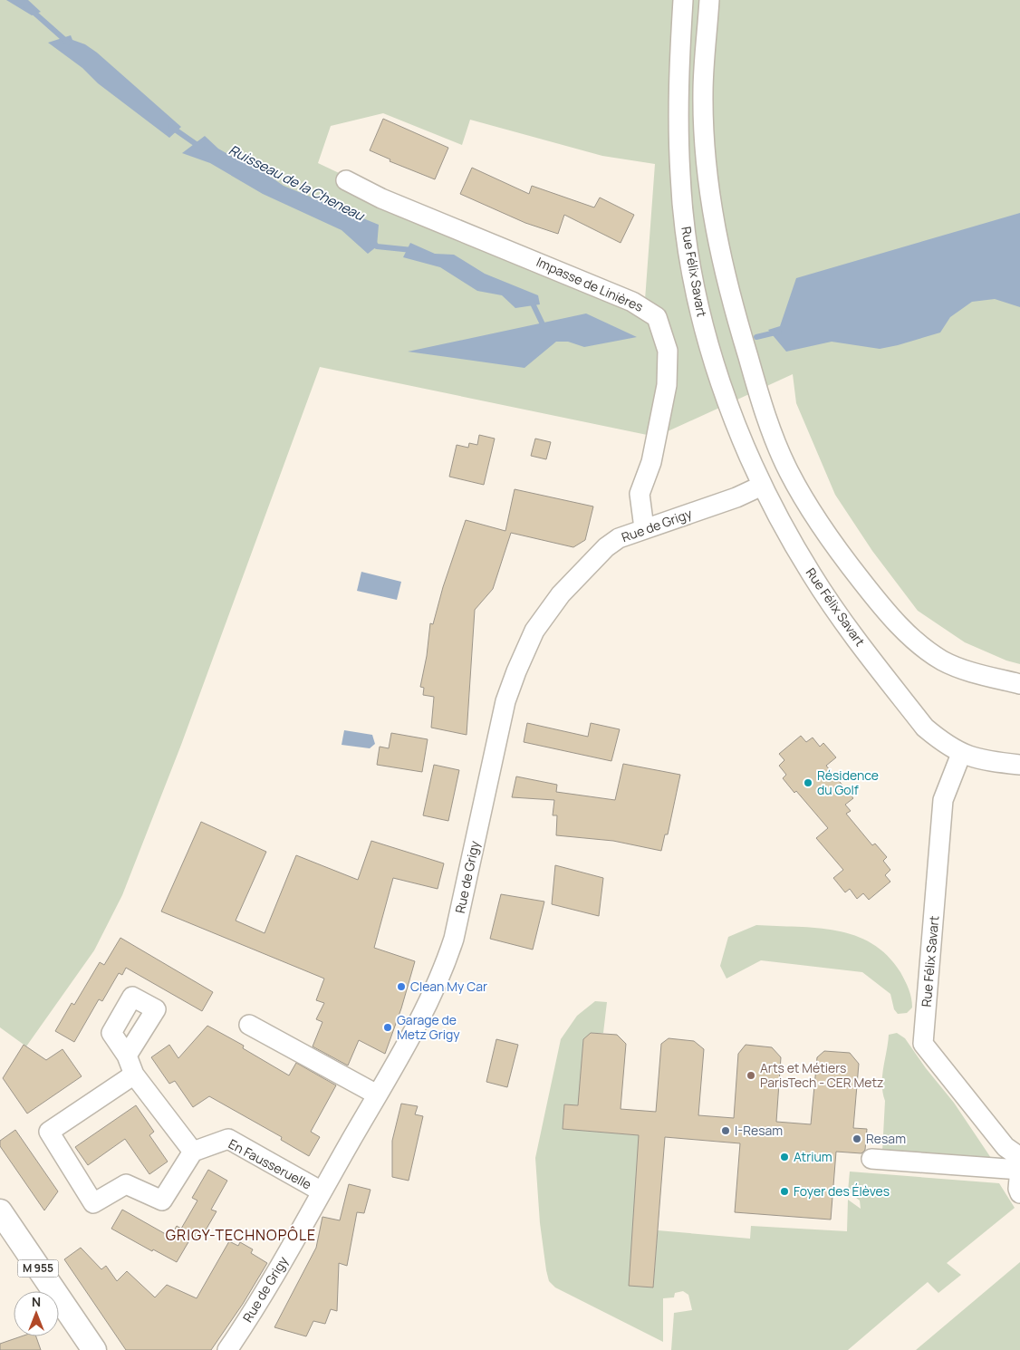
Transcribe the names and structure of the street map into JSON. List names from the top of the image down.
{
  "streets": {
    "main road": ["M 955"],
    "street": [
      "Rue Félix Savart",
      "Impasse de Linières",
      "Rue de Grigy",
      "En Fausseruelle"
    ]
  },
  "crossings": [
    ["Rue Félix Savart", "Rue de Grigy"],
    ["Impasse de Linières", "Rue de Grigy"],
    ["Rue de Grigy", "En Fausseruelle"]
  ],
  "districts": ["GRIGY-TECHNOPÔLE"],
  "water": ["Ruisseau de la Cheneau"],
  "places": [
    "Résidence du Golf",
    "Clean My Car",
    "Garage de Metz Grigy",
    "Arts et Métiers ParisTech - CER Metz",
    "I-Resam",
    "Resam",
    "Atrium",
    "Foyer des Élèves"
  ],
  "north": "top"
}
